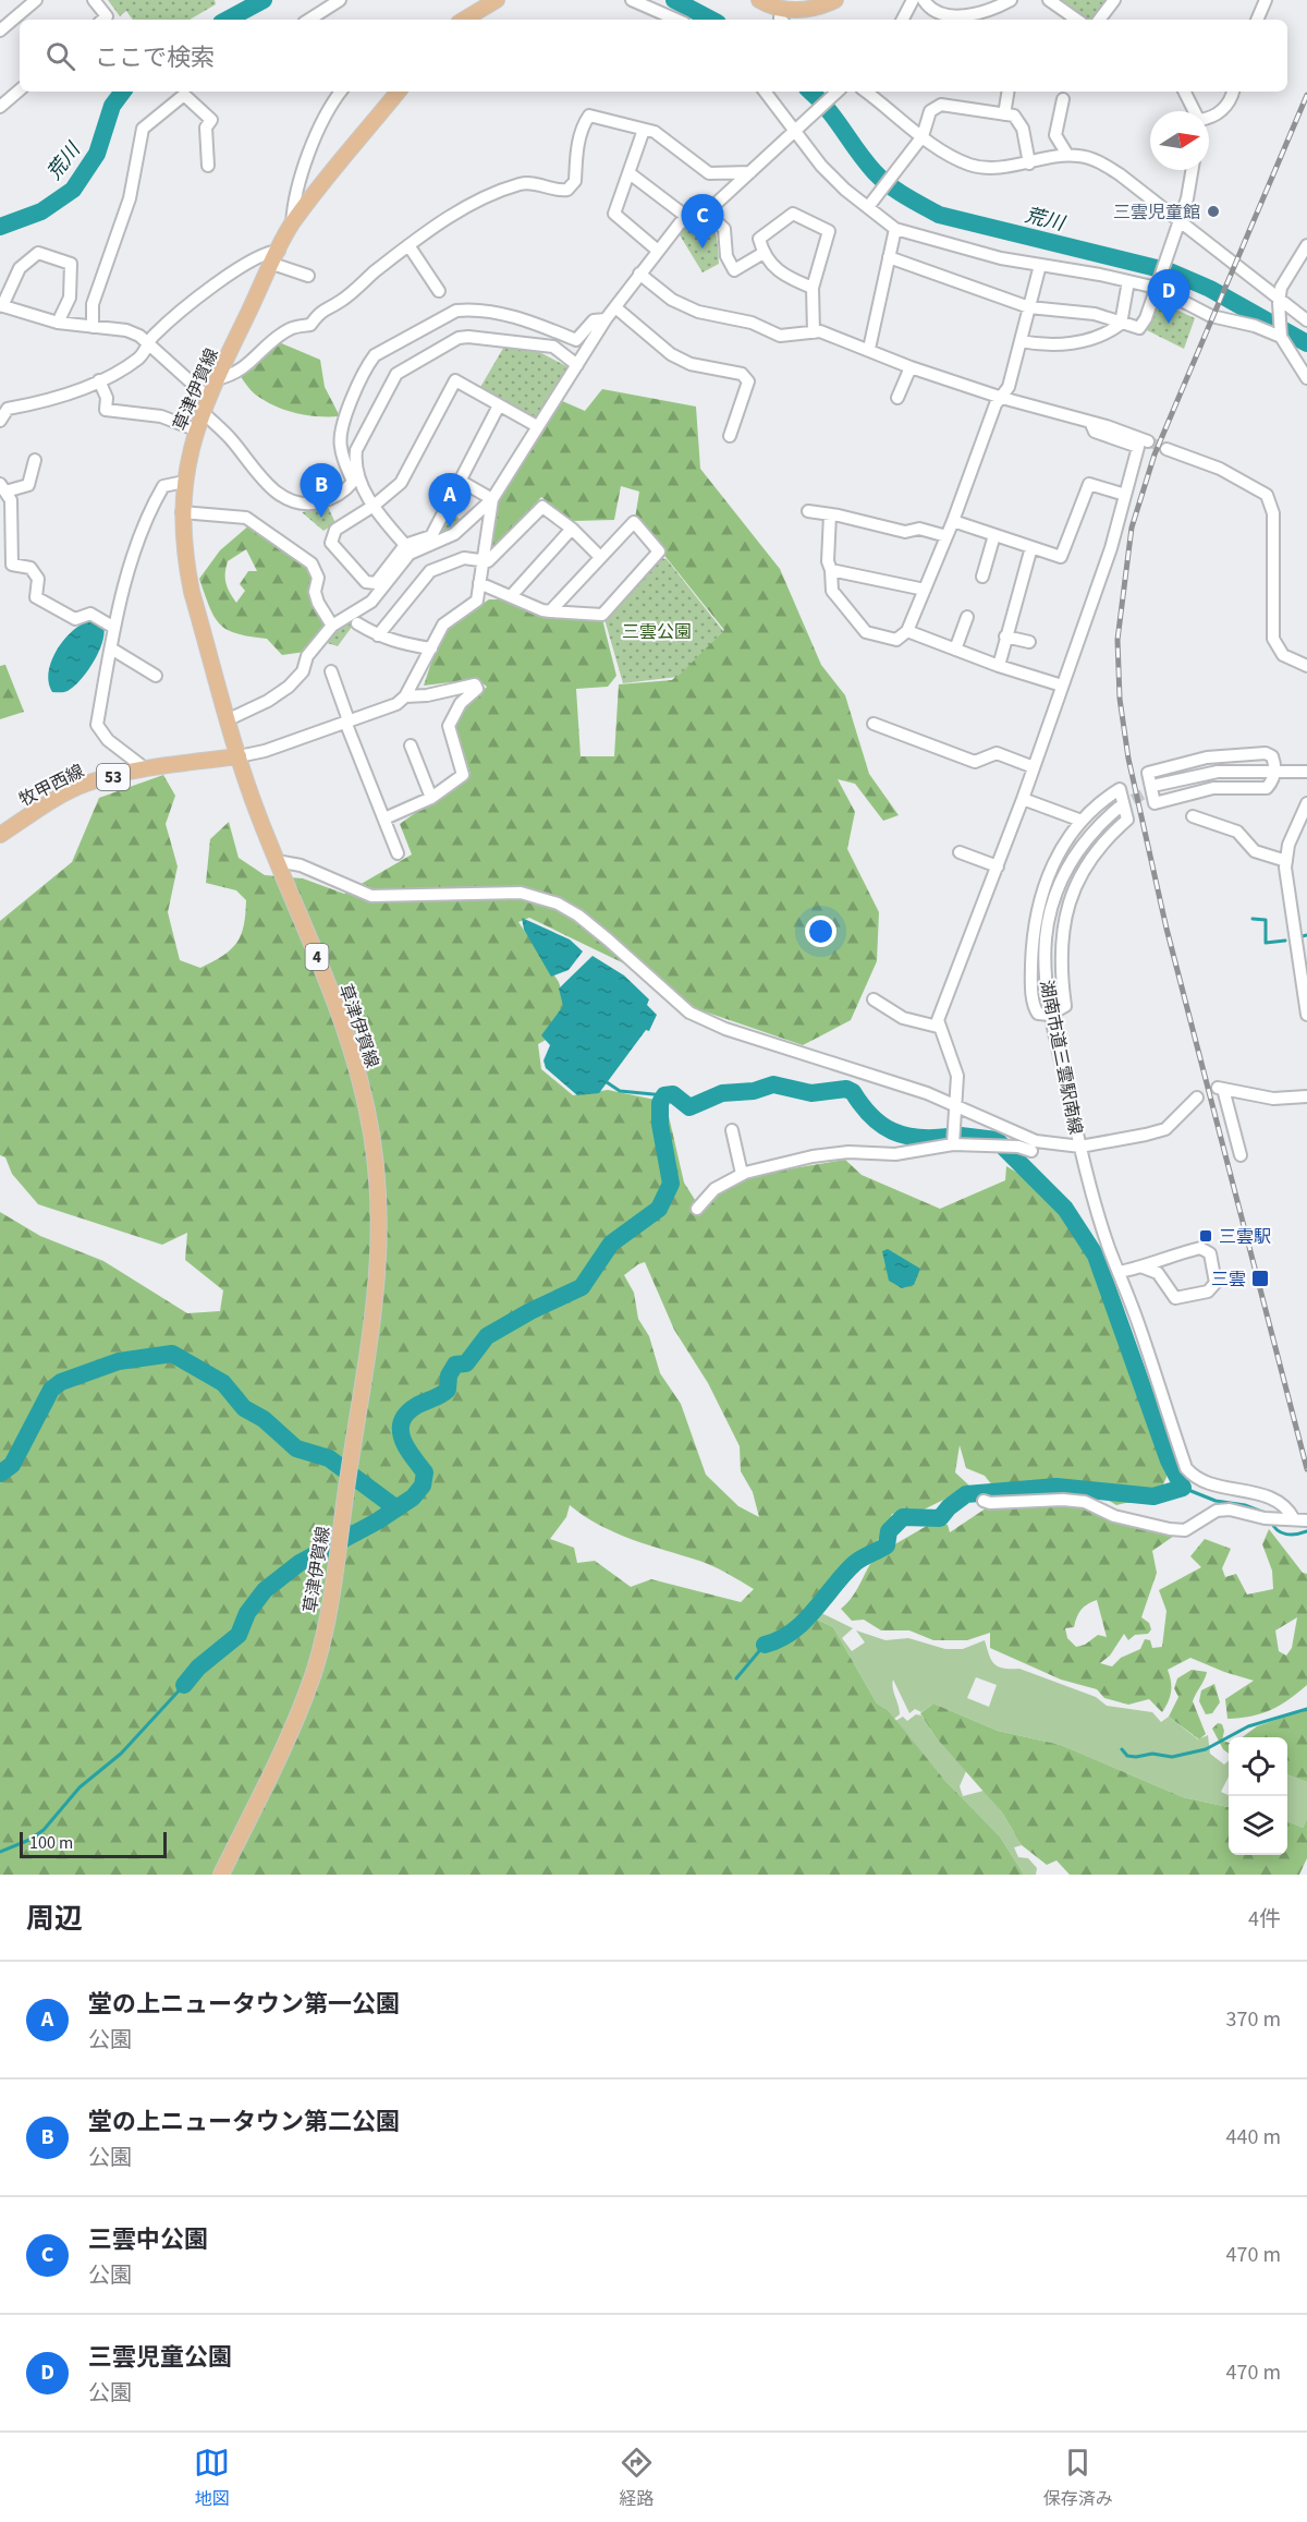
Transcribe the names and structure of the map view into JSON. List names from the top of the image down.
{
  "streets": {
    "main road": [
      "草津伊賀線",
      "53",
      "牧甲西線",
      "4"
    ],
    "street": ["湖南市道三雲駅南線"]
  },
  "crossings": [
    ["草津伊賀線", "牧甲西線"]
  ],
  "water": ["荒川"],
  "parks": ["三雲公園"],
  "places": {
    "other": ["三雲児童館"],
    "transit": ["三雲駅", "三雲"]
  },
  "scale_bar": "100 m",
  "north": "right",
  "page": {
    "search": "ここで検索",
    "pins": [
      "C",
      "D",
      "B",
      "A"
    ],
    "scale": "100 m",
    "heading": ["周辺", "4件"],
    "list": [
      {
        "mark": "A",
        "name": "堂の上ニュータウン第一公園",
        "note": "公園",
        "value": "370 m"
      },
      {
        "mark": "B",
        "name": "堂の上ニュータウン第二公園",
        "note": "公園",
        "value": "440 m"
      },
      {
        "mark": "C",
        "name": "三雲中公園",
        "note": "公園",
        "value": "470 m"
      },
      {
        "mark": "D",
        "name": "三雲児童公園",
        "note": "公園",
        "value": "470 m"
      }
    ],
    "nav": ["地図", "経路", "保存済み"]
  }
}
